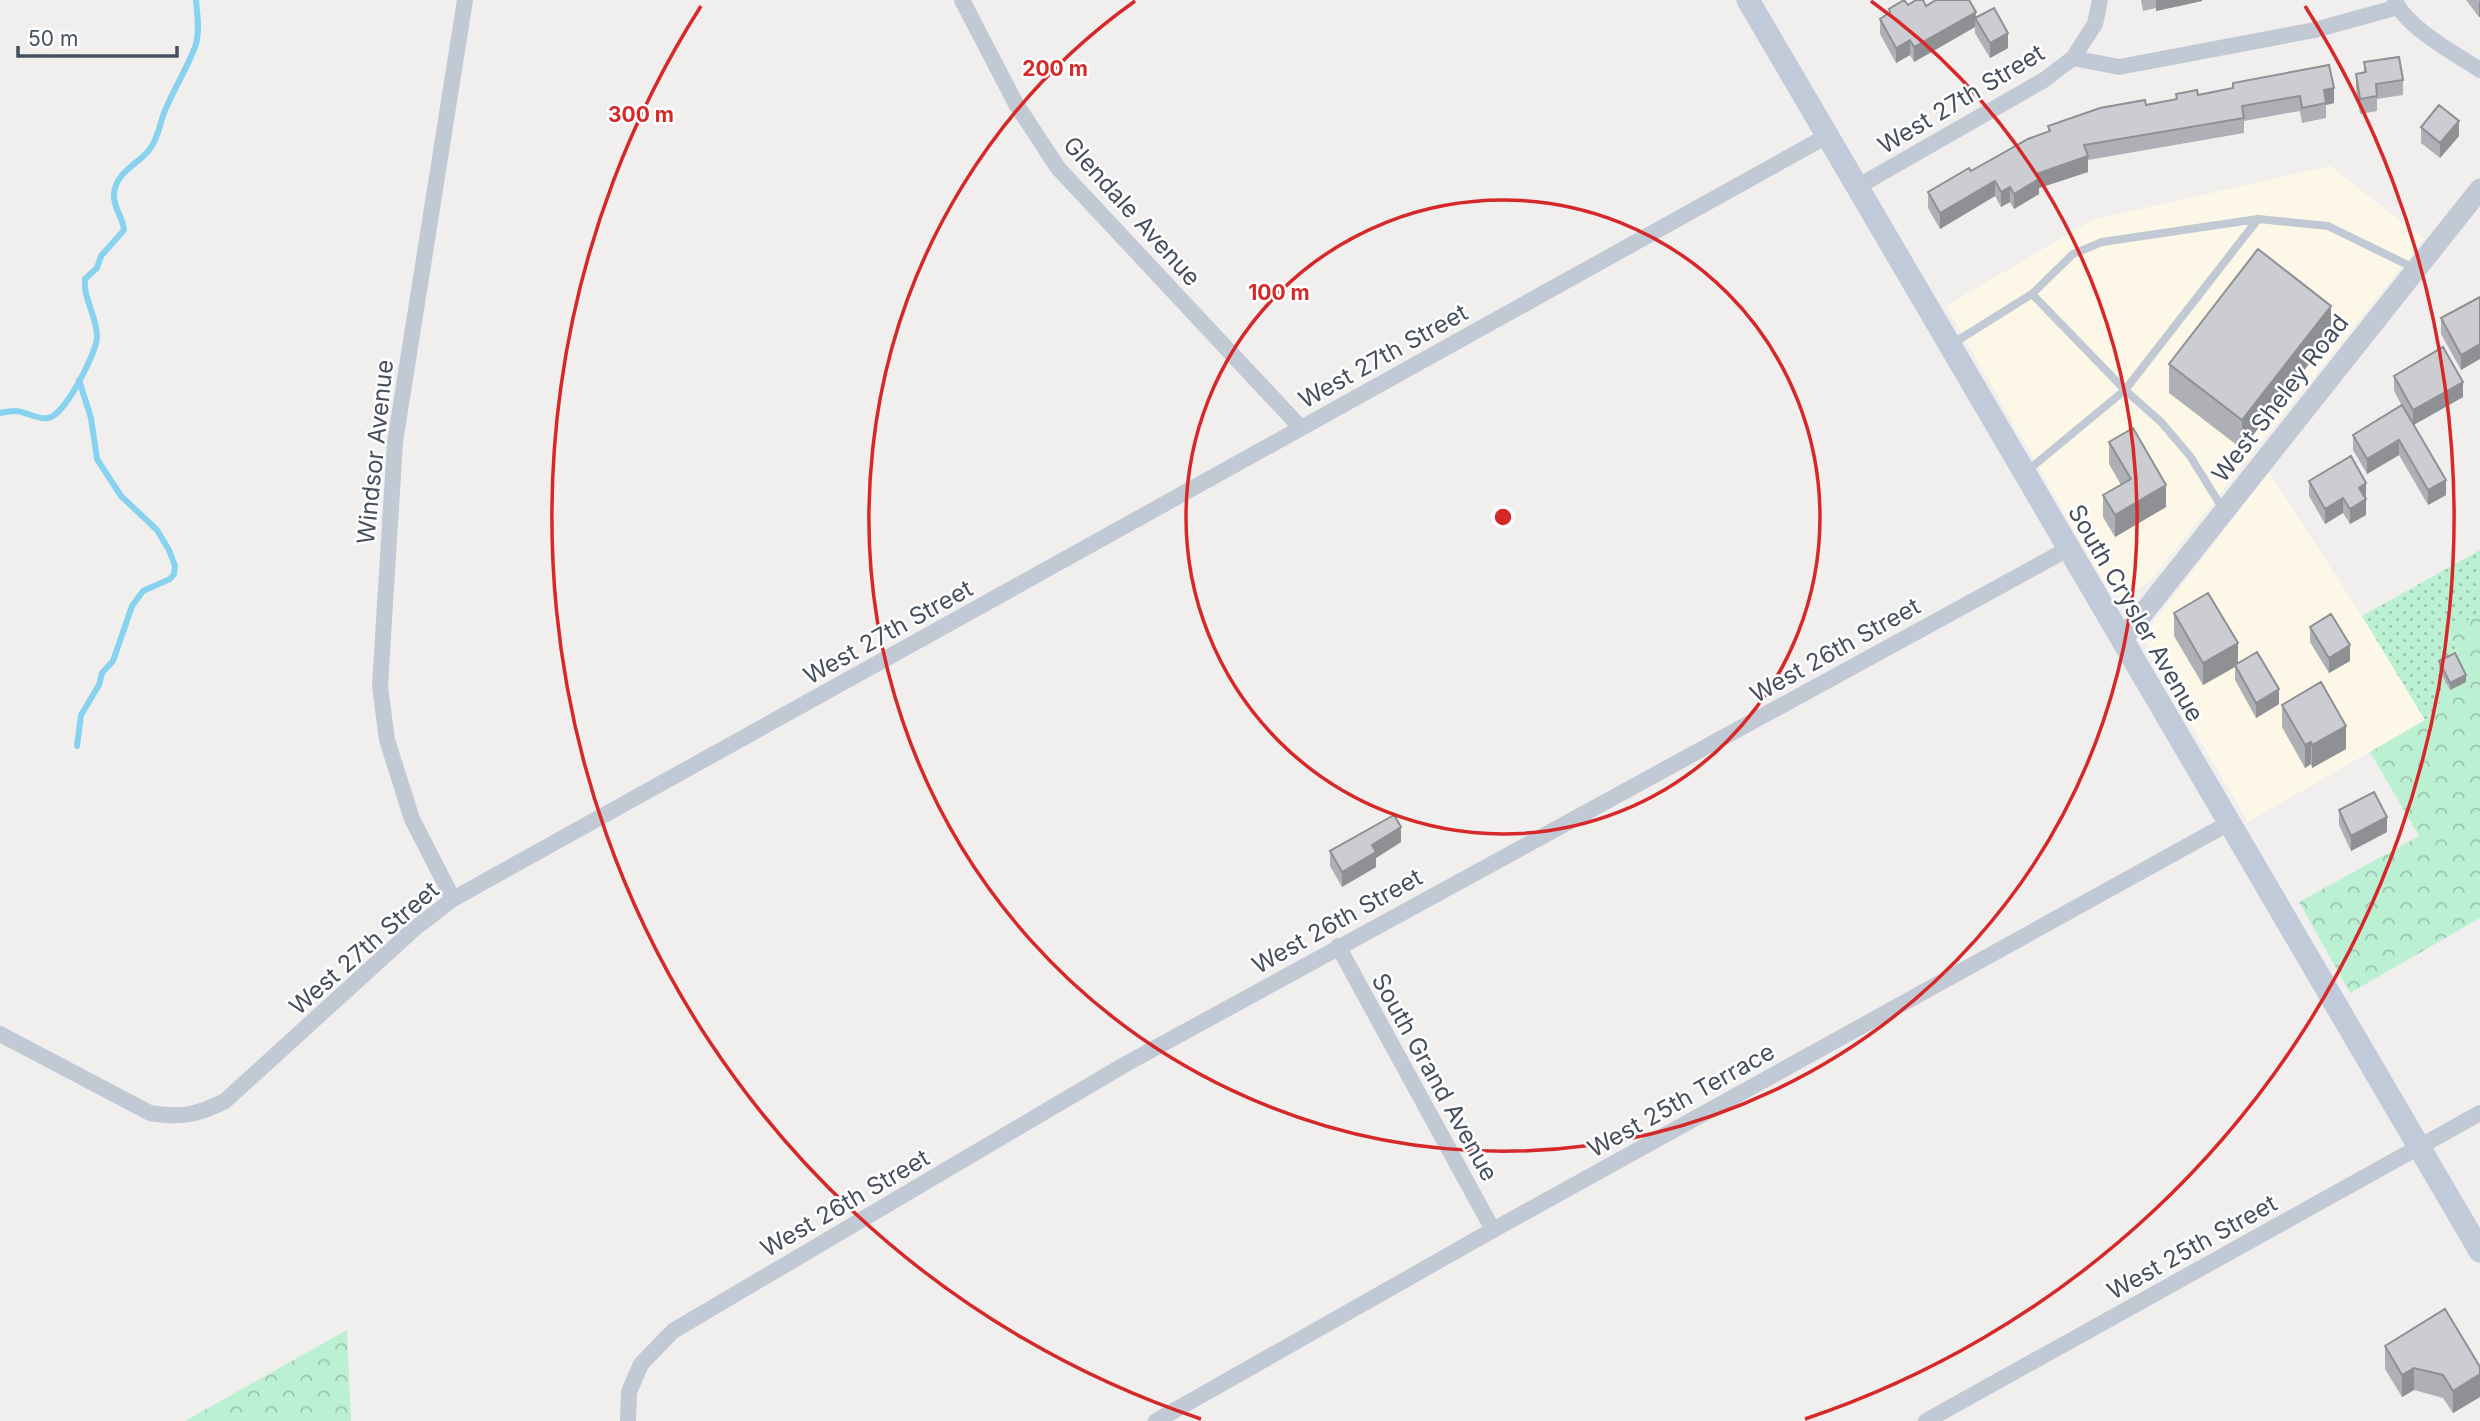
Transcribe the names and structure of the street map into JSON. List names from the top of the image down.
{
  "streets": {
    "main road": ["South Crysler Avenue"],
    "street": [
      "West 27th Street",
      "Glendale Avenue",
      "West Sheley Road",
      "Windsor Avenue",
      "West 26th Street",
      "South Grand Avenue",
      "West 25th Terrace",
      "West 25th Street"
    ]
  },
  "crossings": [
    ["West 27th Street", "Glendale Avenue"],
    ["West 27th Street", "Windsor Avenue"],
    ["West 27th Street", "South Crysler Avenue"],
    ["West Sheley Road", "South Crysler Avenue"],
    ["South Crysler Avenue", "West 26th Street"],
    ["South Crysler Avenue", "West 25th Terrace"],
    ["South Crysler Avenue", "West 25th Street"],
    ["West 26th Street", "South Grand Avenue"],
    ["South Grand Avenue", "West 25th Terrace"]
  ],
  "scale_bar": "50 m",
  "rings": ["200 m", "300 m", "100 m"]
}
